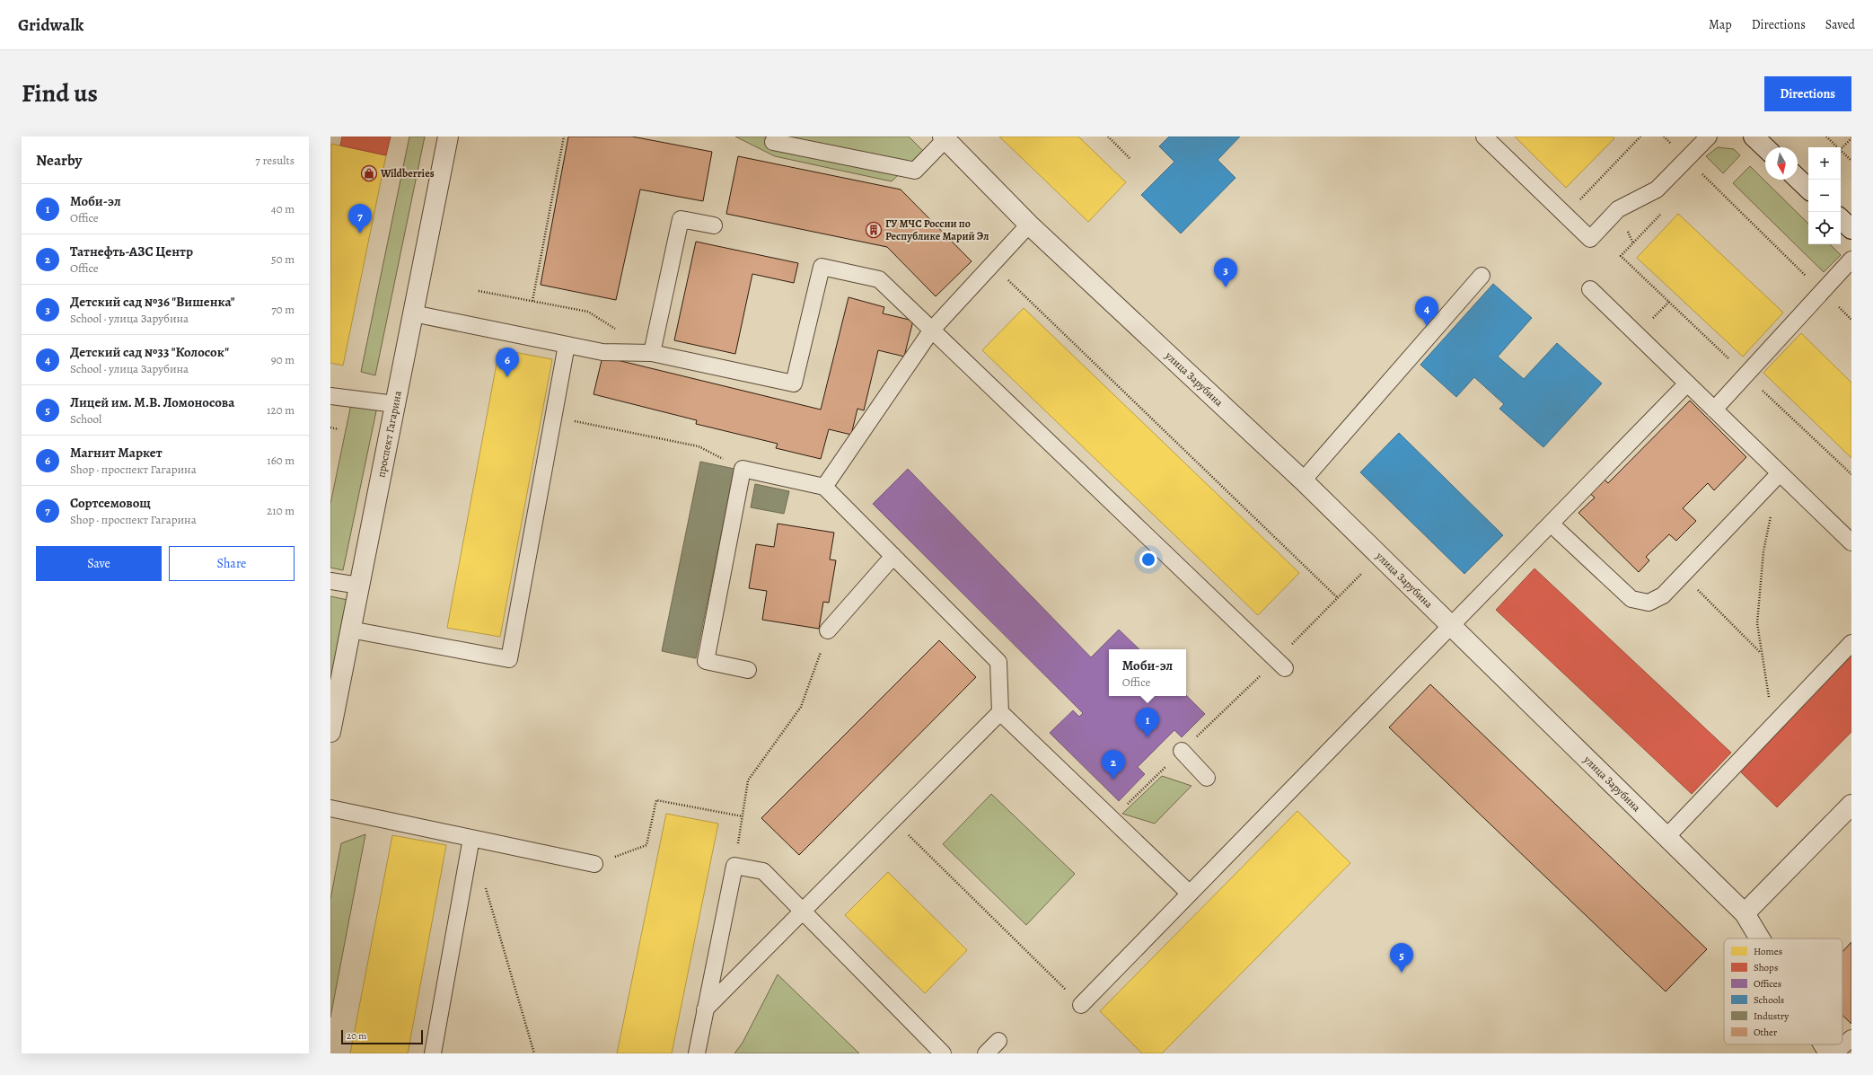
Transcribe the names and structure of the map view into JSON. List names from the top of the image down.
{
  "streets": {
    "street": ["улица Зарубина", "проспект Гагарина"]
  },
  "places": {
    "shop": ["Wildberries"],
    "building": ["ГУ МЧС России по Республике Марий Эл"]
  },
  "legend": [
    "Homes",
    "Shops",
    "Offices",
    "Schools",
    "Industry",
    "Other"
  ],
  "scale_bar": "20 m",
  "north": "bottom",
  "page": {
    "header": "Gridwalk",
    "nav": ["Map", "Directions", "Saved"],
    "title": "Find us",
    "buttons": [
      "Directions",
      ["Save", "Share"]
    ],
    "heading": ["Nearby", "7 results"],
    "map_buttons": ["+", "−"],
    "list": [
      {
        "mark": "1",
        "name": "Моби-эл",
        "note": "Office",
        "value": "40 m"
      },
      {
        "mark": "2",
        "name": "Татнефть-АЗС Центр",
        "note": "Office",
        "value": "50 m"
      },
      {
        "mark": "3",
        "name": "Детский сад №36 \"Вишенка\"",
        "note": "School · улица Зарубина",
        "value": "70 m"
      },
      {
        "mark": "4",
        "name": "Детский сад №33 \"Колосок\"",
        "note": "School · улица Зарубина",
        "value": "90 m"
      },
      {
        "mark": "5",
        "name": "Лицей им. М.В. Ломоносова",
        "note": "School",
        "value": "120 m"
      },
      {
        "mark": "6",
        "name": "Магнит Маркет",
        "note": "Shop · проспект Гагарина",
        "value": "160 m"
      },
      {
        "mark": "7",
        "name": "Сортсемовощ",
        "note": "Shop · проспект Гагарина",
        "value": "210 m"
      }
    ],
    "pins": [
      "7",
      "3",
      "4",
      "6",
      "1",
      "2",
      "5"
    ],
    "popup": ["Моби-эл", "Office"],
    "scale": "20 m"
  }
}
